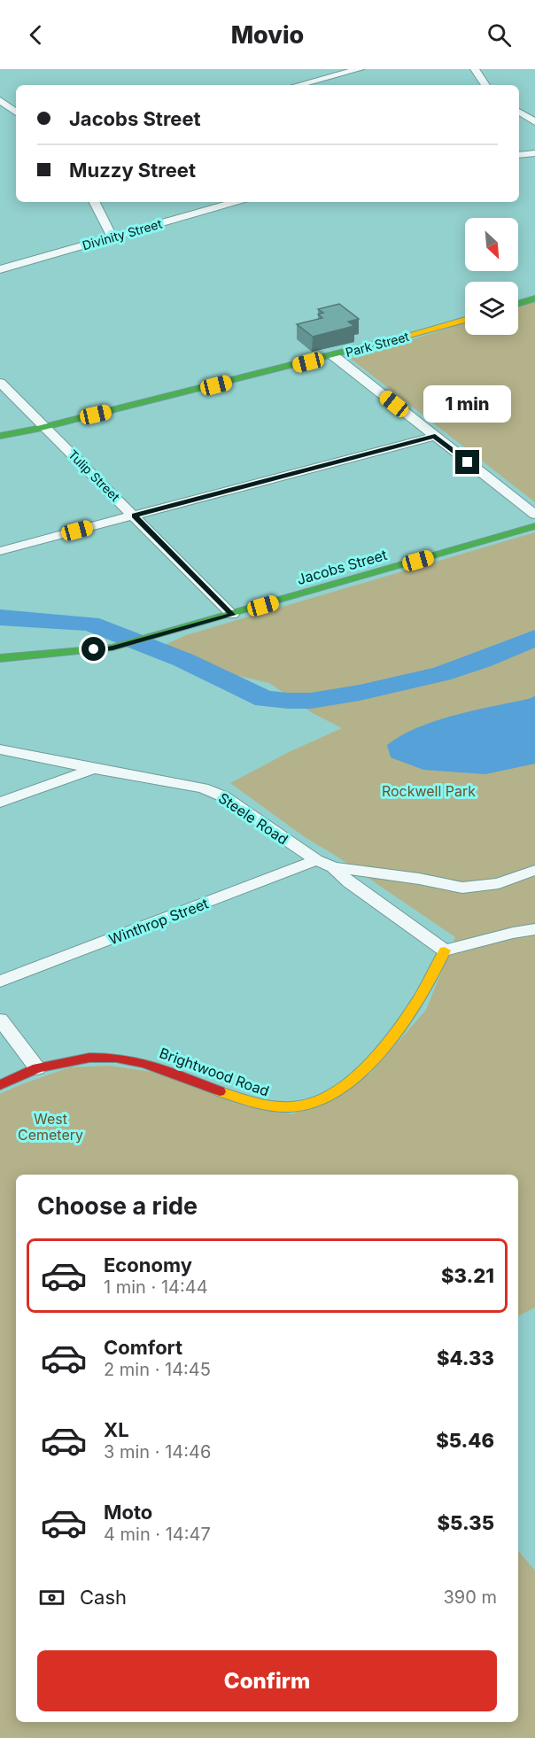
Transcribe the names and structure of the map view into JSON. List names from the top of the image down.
{
  "streets": {
    "main road": ["Park Street", "Jacobs Street", "Brightwood Road"],
    "street": [
      "Divinity Street",
      "Tulip Street",
      "Steele Road",
      "Winthrop Street"
    ]
  },
  "crossings": [
    ["Park Street", "Tulip Street"],
    ["Tulip Street", "Jacobs Street"],
    ["Steele Road", "Winthrop Street"],
    ["Steele Road", "Brightwood Road"]
  ],
  "parks": ["Rockwell Park", "West Cemetery"],
  "north": "bottom right",
  "page": {
    "header": "Movio",
    "banner": ["Jacobs Street", "Muzzy Street"],
    "bubble": "1 min",
    "heading": "Choose a ride",
    "list": [
      {
        "name": "Economy",
        "note": "1 min · 14:44",
        "value": "$3.21"
      },
      {
        "name": "Comfort",
        "note": "2 min · 14:45",
        "value": "$4.33"
      },
      {
        "name": "XL",
        "note": "3 min · 14:46",
        "value": "$5.46"
      },
      {
        "name": "Moto",
        "note": "4 min · 14:47",
        "value": "$5.35"
      }
    ],
    "pay": ["Cash", "390 m"],
    "buttons": "Confirm"
  }
}
